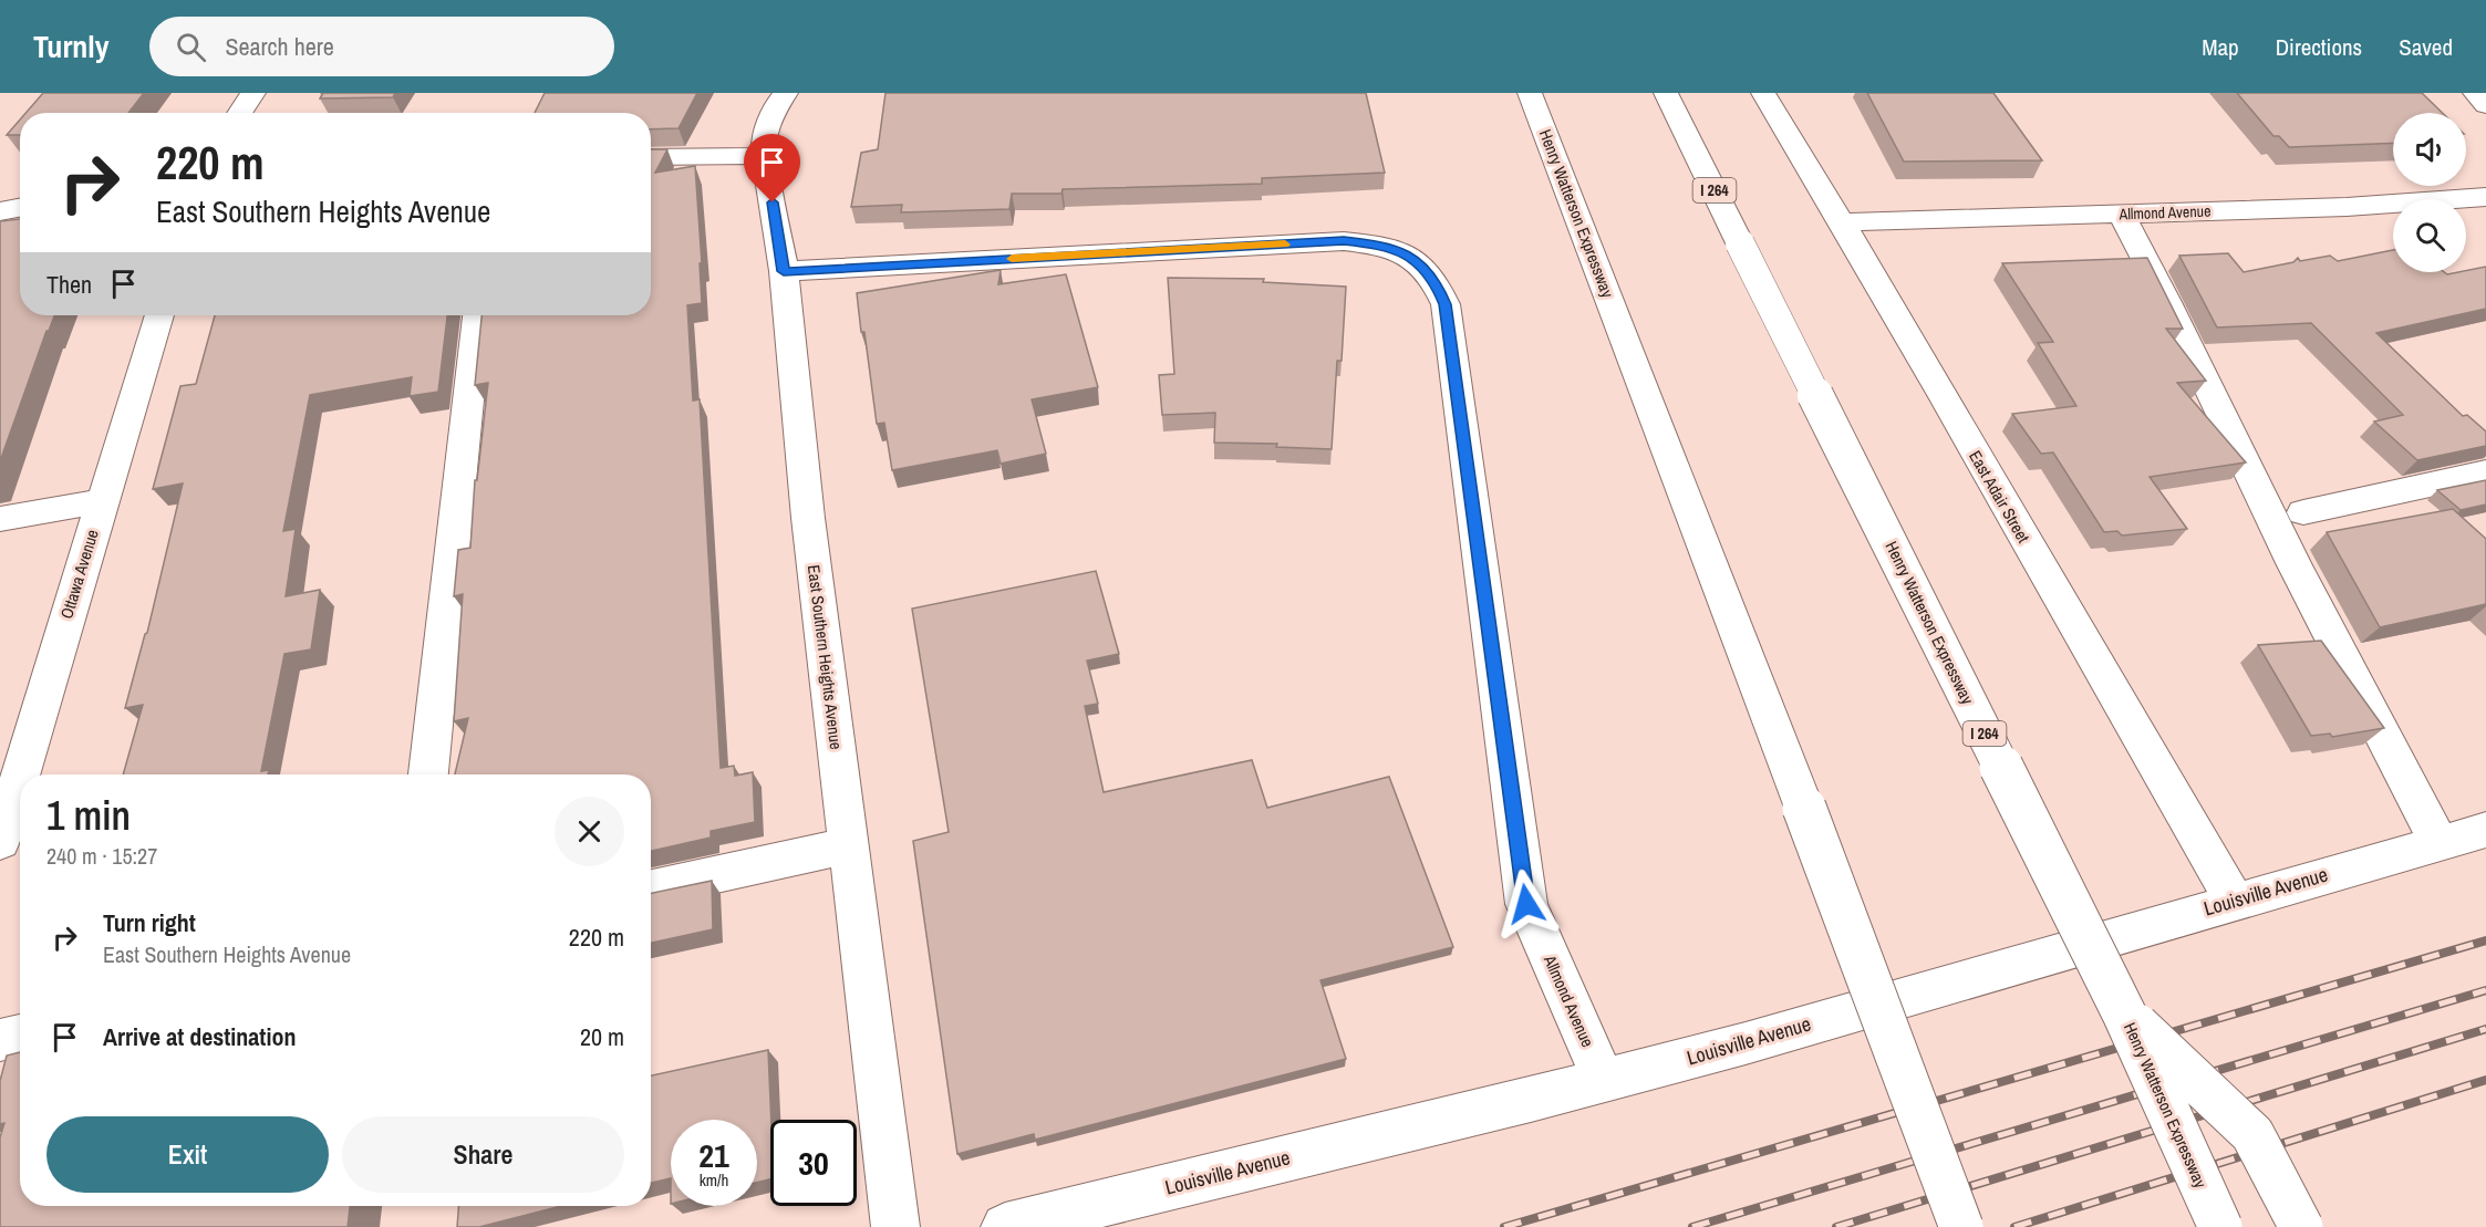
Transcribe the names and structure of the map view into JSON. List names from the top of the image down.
{
  "streets": {
    "main road": [
      "I 264",
      "Allmond Avenue",
      "Henry Watterson Expressway",
      "East Adair Street",
      "Ottawa Avenue",
      "East Southern Heights Avenue",
      "Louisville Avenue"
    ]
  },
  "crossings": [
    ["Allmond Avenue", "East Adair Street"],
    ["Allmond Avenue", "East Southern Heights Avenue"],
    ["Allmond Avenue", "Louisville Avenue"],
    ["East Adair Street", "Louisville Avenue"]
  ],
  "page": {
    "header": "Turnly",
    "search": "Search here",
    "nav": ["Map", "Directions", "Saved"],
    "turn": ["220 m", "East Southern Heights Avenue"],
    "then": "Then",
    "heading": ["1 min", "240 m · 15:27"],
    "list": [
      {
        "name": "Turn right",
        "note": "East Southern Heights Avenue",
        "value": "220 m"
      },
      {
        "name": "Arrive at destination",
        "value": "20 m"
      }
    ],
    "buttons": ["Exit", "Share"],
    "speed": "21 km/h",
    "limit": "30"
  }
}
